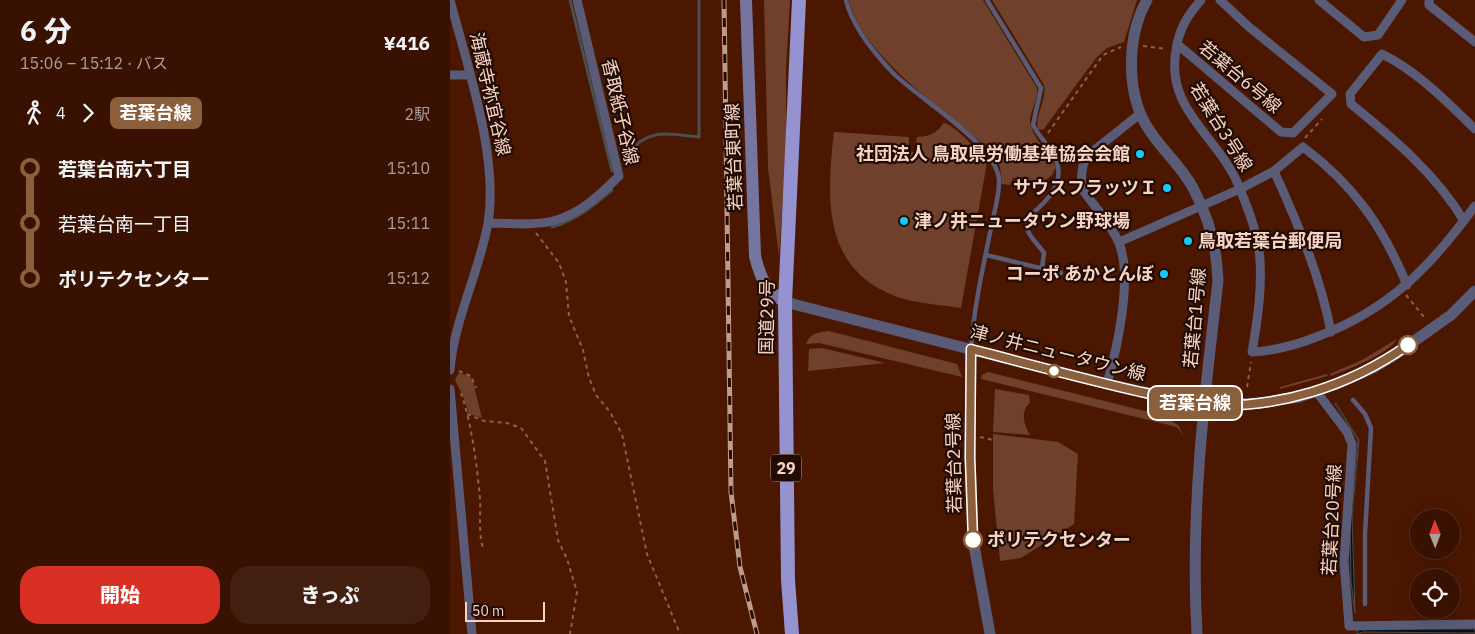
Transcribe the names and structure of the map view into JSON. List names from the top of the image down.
{
  "streets": {
    "highway": ["国道29号", "29"],
    "main road": ["若葉台東町線"],
    "street": [
      "若葉台6号線",
      "海蔵寺祢宜谷線",
      "香取紙子谷線",
      "若葉台3号線",
      "若葉台1号線",
      "津ノ井ニュータウン線",
      "若葉台2号線",
      "若葉台20号線"
    ]
  },
  "crossings": [
    ["若葉台6号線", "若葉台3号線"],
    ["海蔵寺祢宜谷線", "香取紙子谷線"],
    ["若葉台3号線", "若葉台1号線"],
    ["若葉台東町線", "国道29号"],
    ["若葉台東町線", "津ノ井ニュータウン線"],
    ["国道29号", "津ノ井ニュータウン線"],
    ["若葉台1号線", "津ノ井ニュータウン線"],
    ["津ノ井ニュータウン線", "若葉台2号線"],
    ["津ノ井ニュータウン線", "若葉台20号線"]
  ],
  "places": [
    "社団法人 鳥取県労働基準協会会館",
    "サウスフラッツＩ",
    "津ノ井ニュータウン野球場",
    "鳥取若葉台郵便局",
    "コーポ あかとんぼ",
    "ポリテクセンター"
  ],
  "lines": ["bus line 若葉台線"],
  "scale_bar": "50 m",
  "north": "top",
  "page": {
    "heading": ["6 分", "15:06 – 15:12 · バス", "¥416"],
    "on_map": "若葉台線",
    "legs": ["4", "若葉台線", "2駅"],
    "list": [
      {
        "name": "若葉台南六丁目",
        "value": "15:10"
      },
      {
        "name": "若葉台南一丁目",
        "value": "15:11"
      },
      {
        "name": "ポリテクセンター",
        "value": "15:12"
      }
    ],
    "buttons": ["開始", "きっぷ"],
    "scale": "50 m"
  }
}
